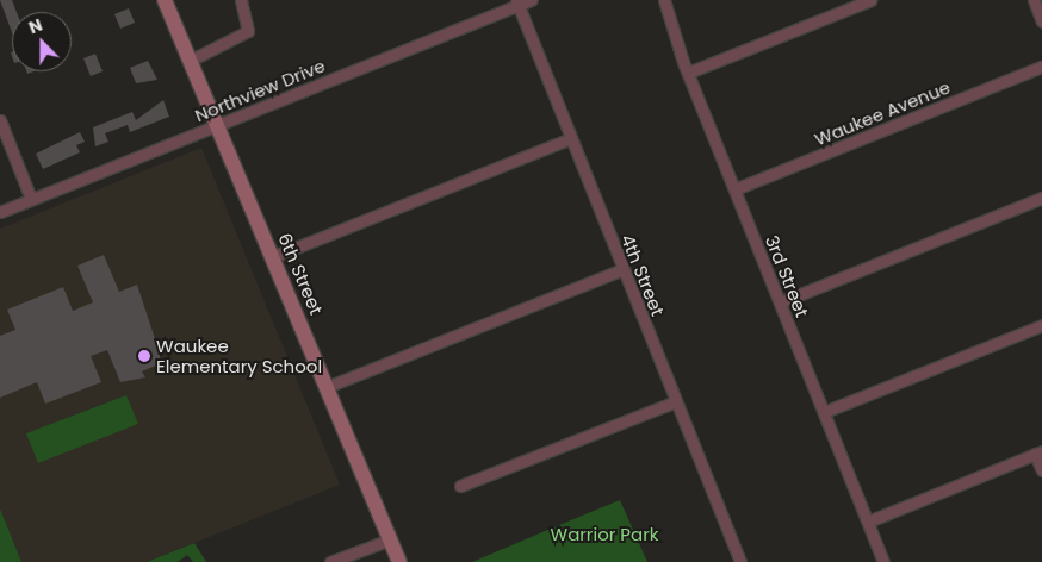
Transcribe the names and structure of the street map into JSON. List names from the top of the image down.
{
  "streets": {
    "main road": ["6th Street"],
    "street": [
      "Northview Drive",
      "Waukee Avenue",
      "4th Street",
      "3rd Street"
    ]
  },
  "crossings": [
    ["Northview Drive", "6th Street"],
    ["Northview Drive", "4th Street"],
    ["Waukee Avenue", "3rd Street"]
  ],
  "parks": ["Warrior Park"],
  "places": ["Waukee Elementary School"],
  "north": "top"
}
